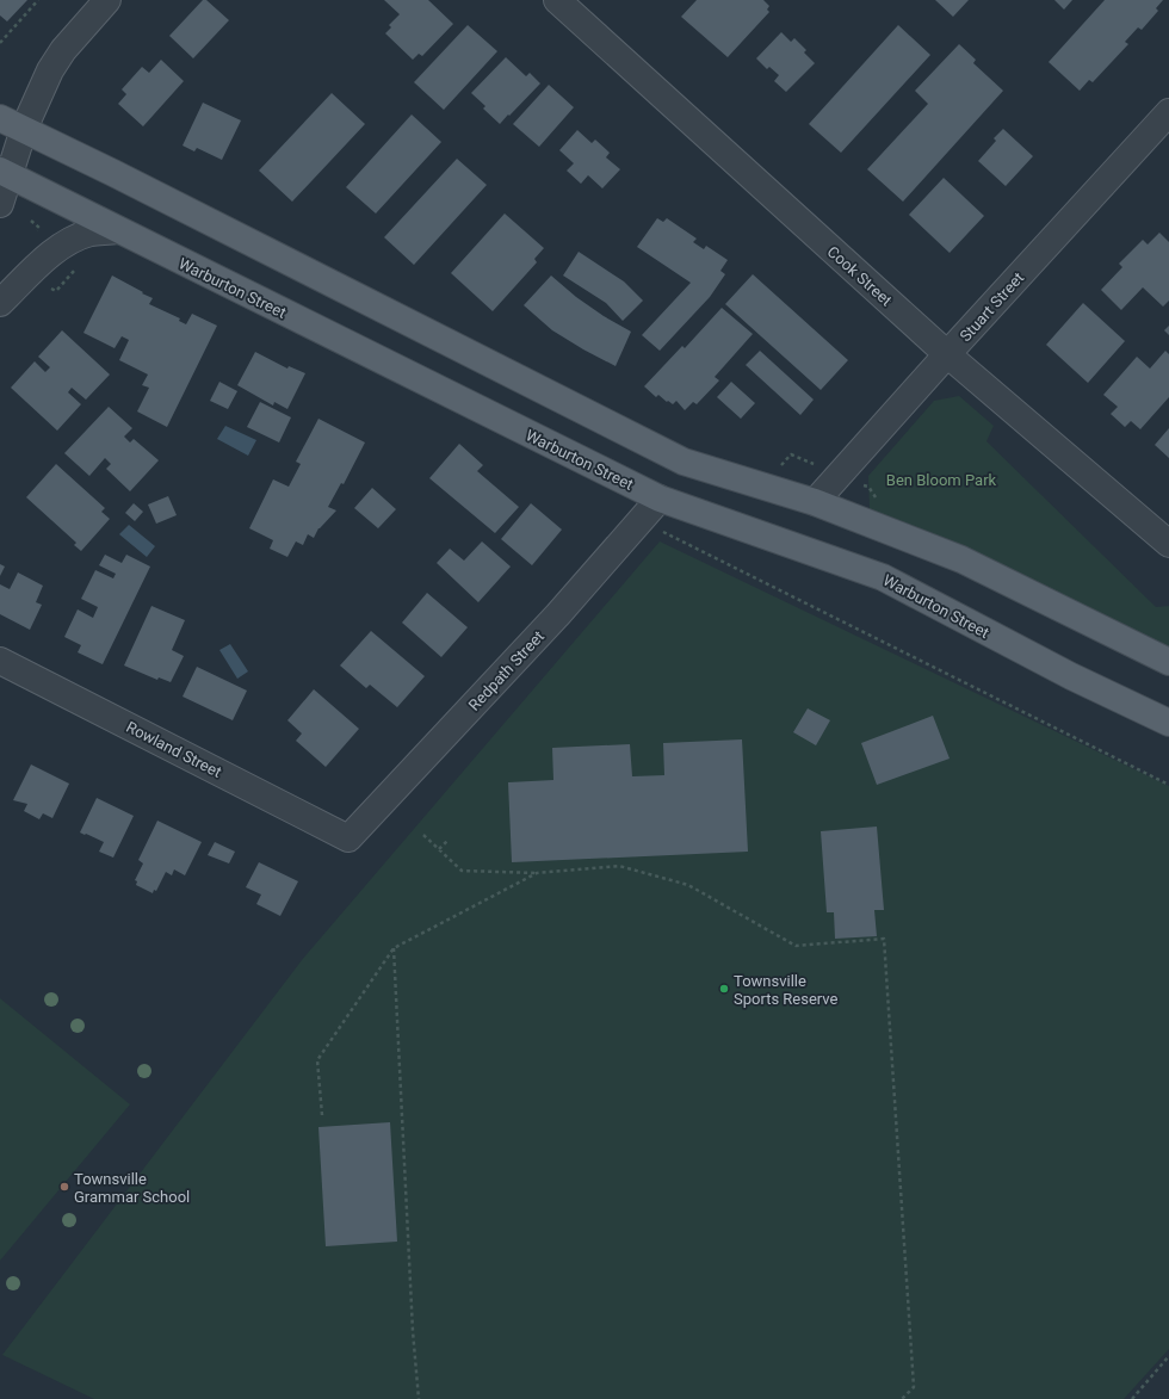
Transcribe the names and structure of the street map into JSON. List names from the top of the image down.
{
  "streets": {
    "main road": ["Warburton Street"],
    "street": [
      "Cook Street",
      "Stuart Street",
      "Redpath Street",
      "Rowland Street"
    ]
  },
  "crossings": [
    ["Cook Street", "Stuart Street"],
    ["Warburton Street", "Redpath Street"],
    ["Redpath Street", "Rowland Street"]
  ],
  "parks": ["Ben Bloom Park"],
  "places": ["Townsville Sports Reserve", "Townsville Grammar School"]
}
